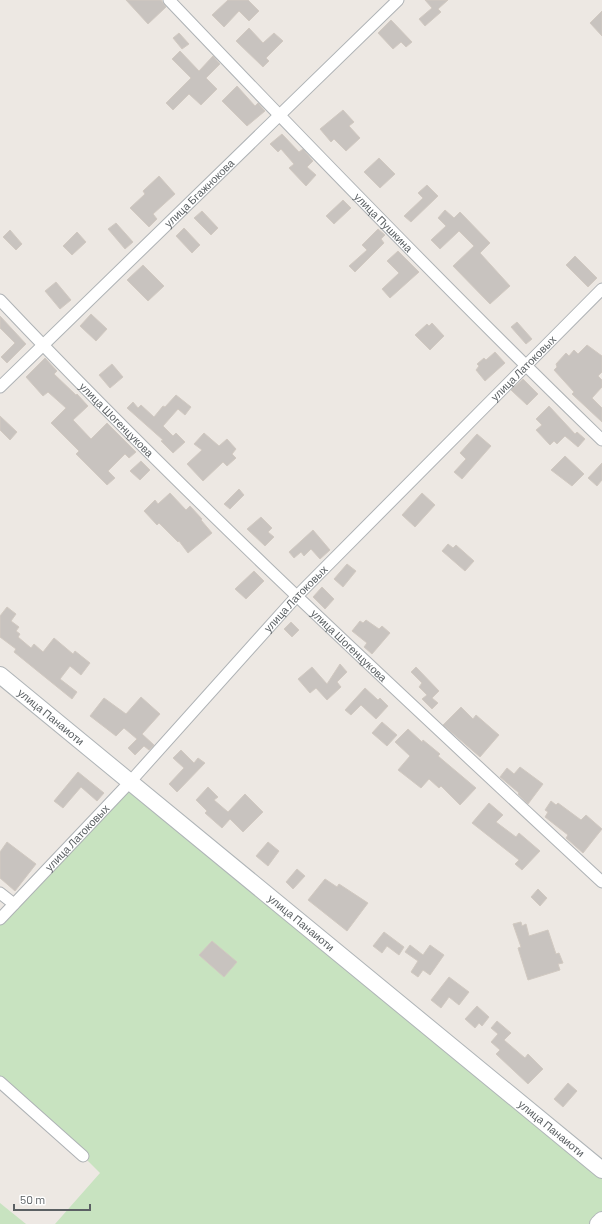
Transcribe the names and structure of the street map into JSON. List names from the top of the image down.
{
  "streets": {
    "street": [
      "улица Бгажнокова",
      "улица Пушкина",
      "улица Латоковых",
      "улица Шогенцукова",
      "улица Панаиоти"
    ]
  },
  "crossings": [
    ["улица Бгажнокова", "улица Пушкина"],
    ["улица Бгажнокова", "улица Шогенцукова"],
    ["улица Пушкина", "улица Латоковых"],
    ["улица Латоковых", "улица Шогенцукова"],
    ["улица Латоковых", "улица Панаиоти"]
  ],
  "scale_bar": "50 m"
}
